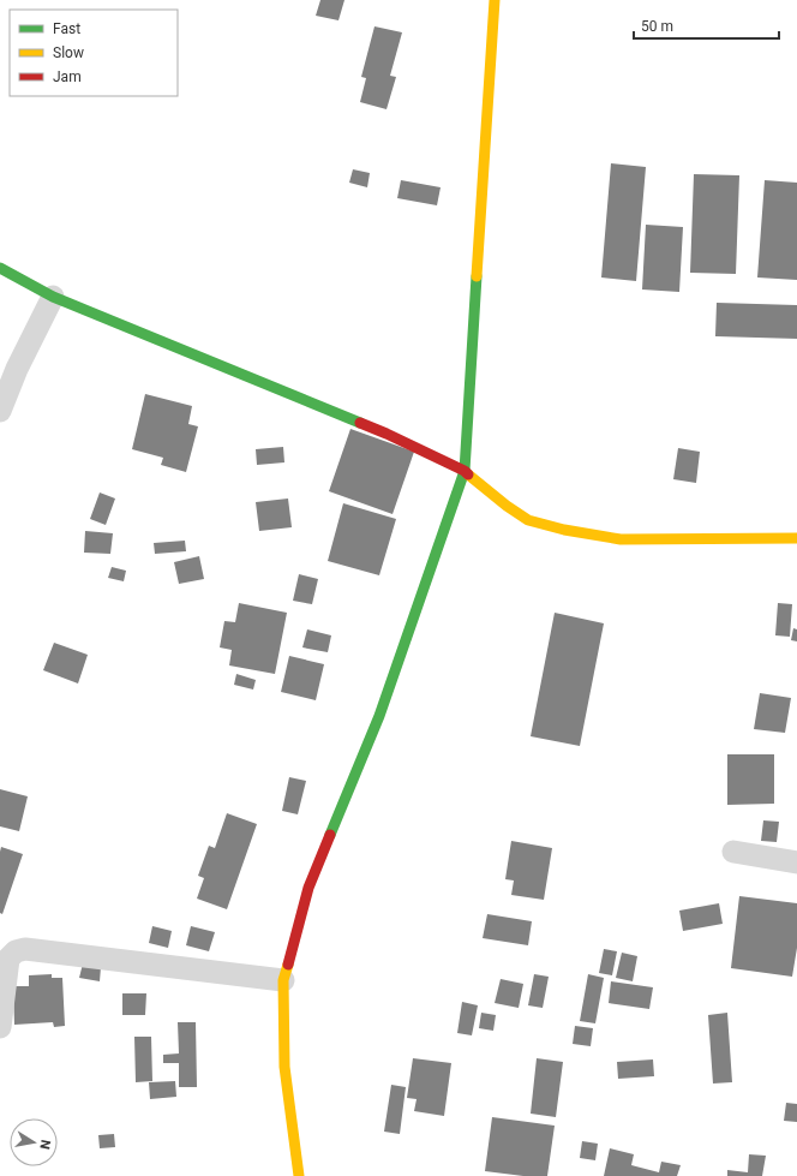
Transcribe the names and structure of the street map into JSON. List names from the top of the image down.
{
  "legend": ["Fast", "Slow", "Jam"],
  "scale_bar": "50 m",
  "north": "right"
}
